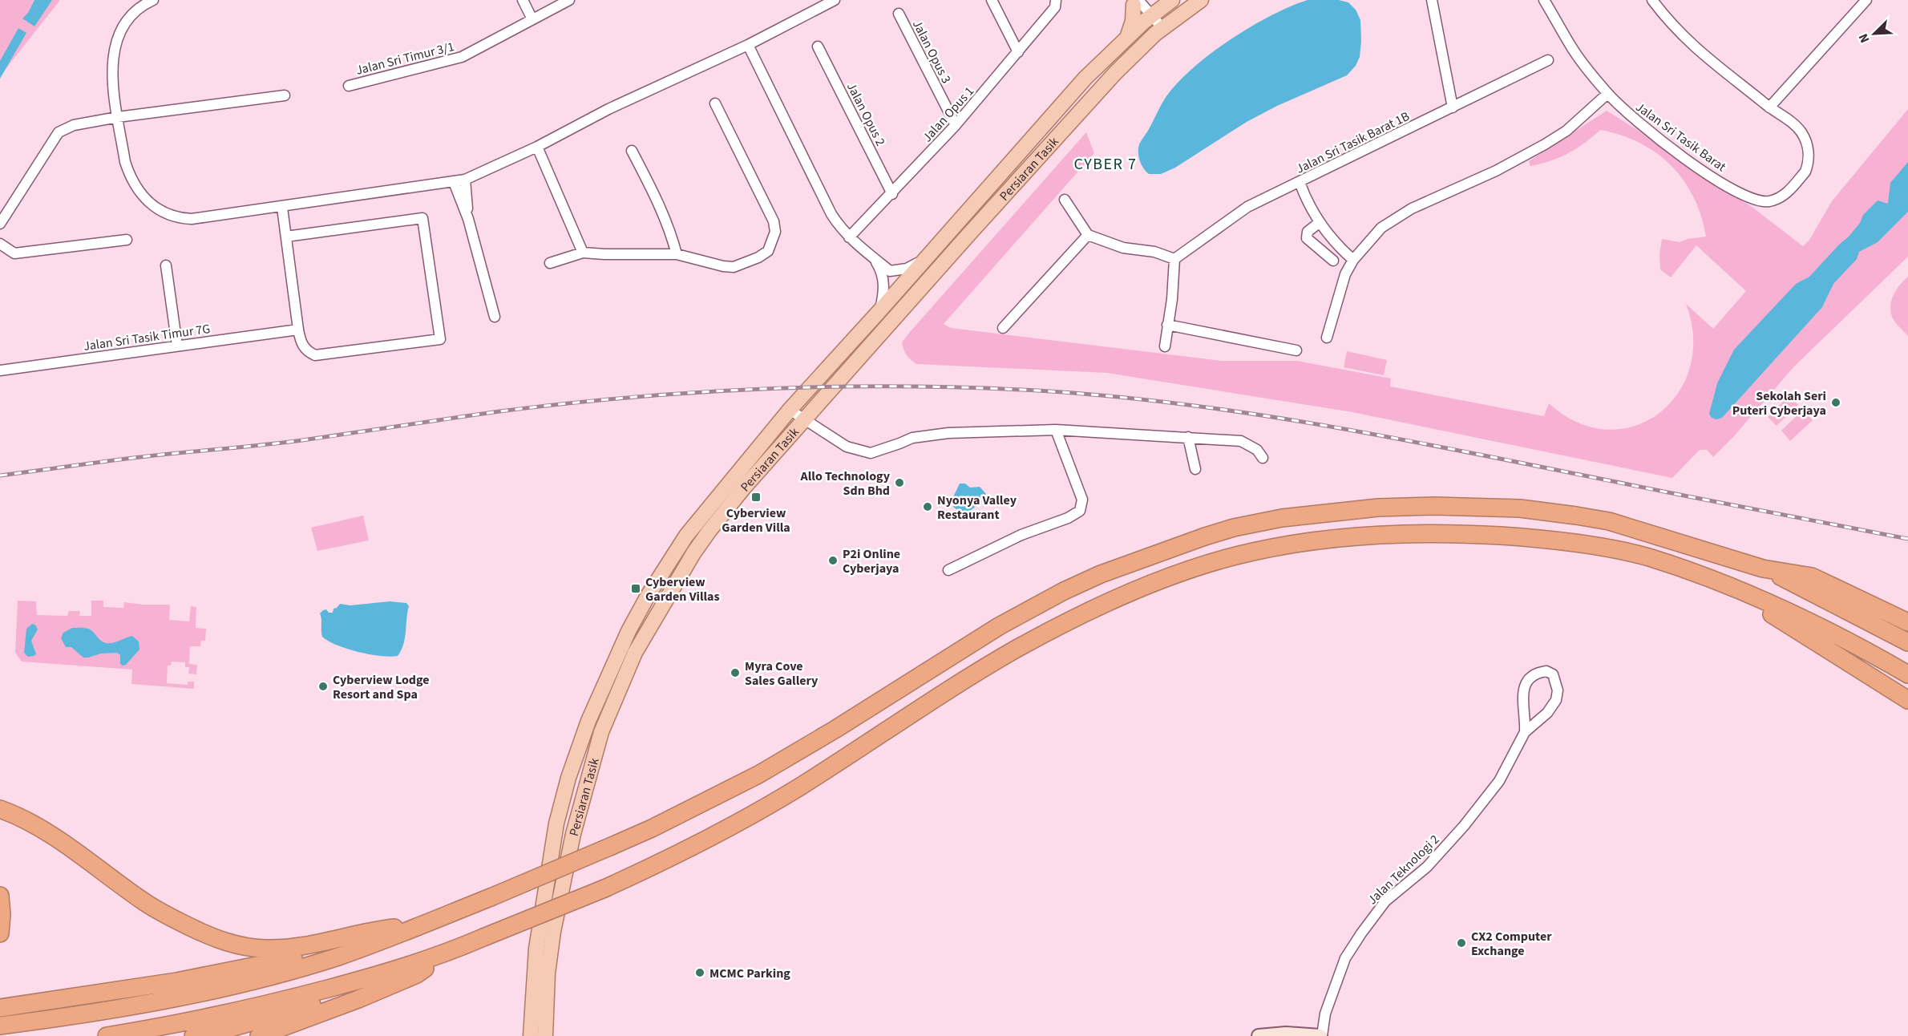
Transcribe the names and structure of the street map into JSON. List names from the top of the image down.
{
  "streets": {
    "main road": ["Persiaran Tasik"],
    "street": [
      "Jalan Opus 3",
      "Jalan Sri Timur 3/1",
      "Jalan Opus 2",
      "Jalan Opus 1",
      "Jalan Sri Tasik Barat",
      "Jalan Sri Tasik Barat 1B",
      "Jalan Sri Tasik Timur 7G",
      "Jalan Teknologi 2"
    ]
  },
  "crossings": [
    ["Jalan Opus 3", "Jalan Opus 1"],
    ["Jalan Opus 2", "Jalan Opus 1"]
  ],
  "districts": ["CYBER 7"],
  "places": {
    "other": [
      "Sekolah Seri Puteri Cyberjaya",
      "Allo Technology Sdn Bhd",
      "Nyonya Valley Restaurant",
      "P2i Online Cyberjaya",
      "Myra Cove Sales Gallery",
      "Cyberview Lodge Resort and Spa",
      "CX2 Computer Exchange",
      "MCMC Parking"
    ],
    "transit": ["Cyberview Garden Villa", "Cyberview Garden Villas"]
  },
  "north": "bottom left"
}
